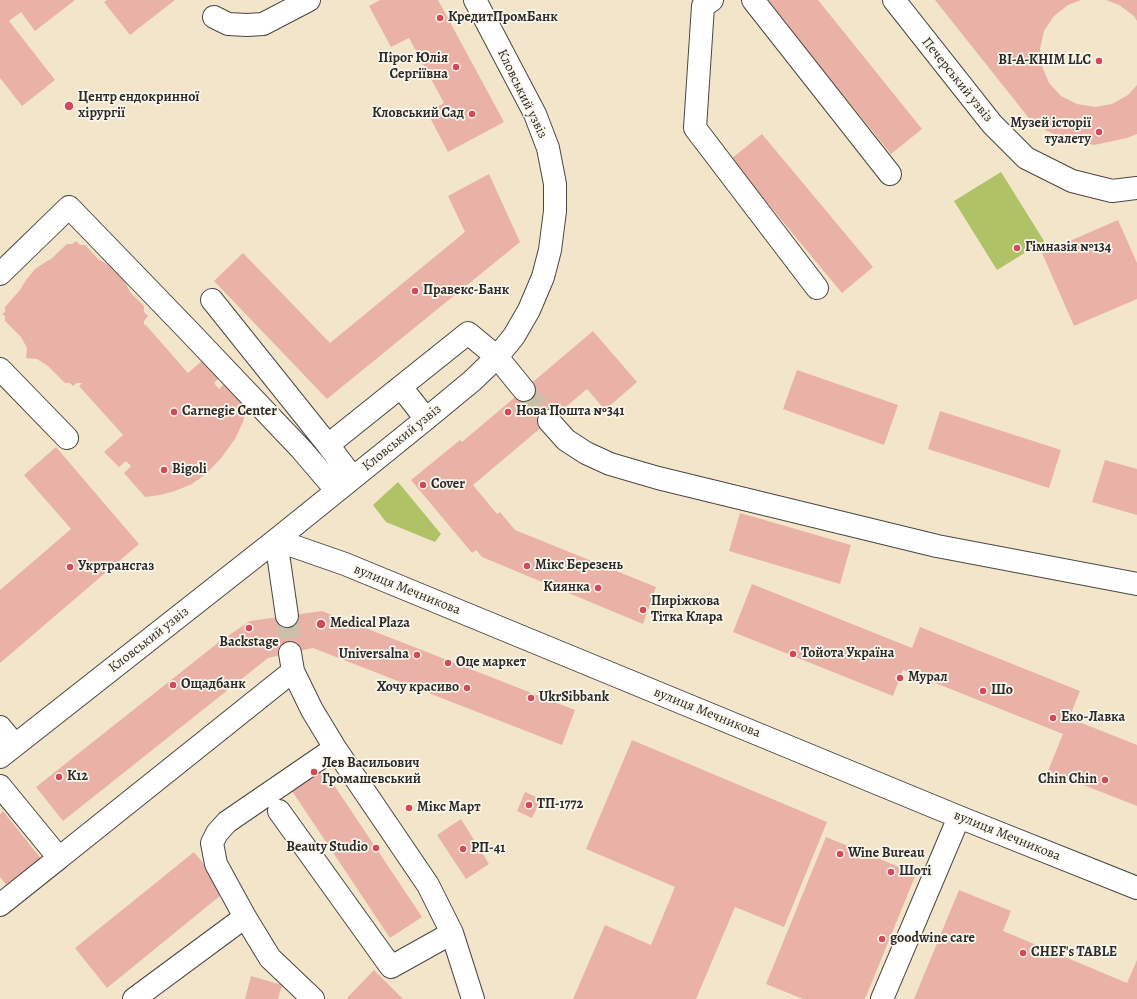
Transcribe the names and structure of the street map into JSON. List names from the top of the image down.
{
  "streets": {
    "street": ["Печерський узвіз", "Кловський узвіз", "вулиця Мечникова"]
  },
  "crossings": [
    ["Кловський узвіз", "вулиця Мечникова"]
  ],
  "places": [
    "КредитПромБанк",
    "BI-A-KHIM LLC",
    "Пірог Юлія Сергіївна",
    "Центр ендокринної хірургії",
    "Кловський Сад",
    "Музей історії туалету",
    "Гімназія №134",
    "Правекс-Банк",
    "Carnegie Center",
    "Нова Пошта №341",
    "Bigoli",
    "Cover",
    "Мікс Березень",
    "Укртрансгаз",
    "Киянка",
    "Пиріжкова Тітка Клара",
    "Medical Plaza",
    "Backstage",
    "Тойота Україна",
    "Universalna",
    "Оце маркет",
    "Мурал",
    "Ощадбанк",
    "Хочу красиво",
    "Шо",
    "UkrSibbank",
    "Еко-Лавка",
    "Лев Васильович Громашевський",
    "К12",
    "Chin Chin",
    "ТП-1772",
    "Мікс Март",
    "Beauty Studio",
    "РП-41",
    "Wine Bureau",
    "Шоті",
    "goodwine care",
    "CHEF's TABLE"
  ]
}
